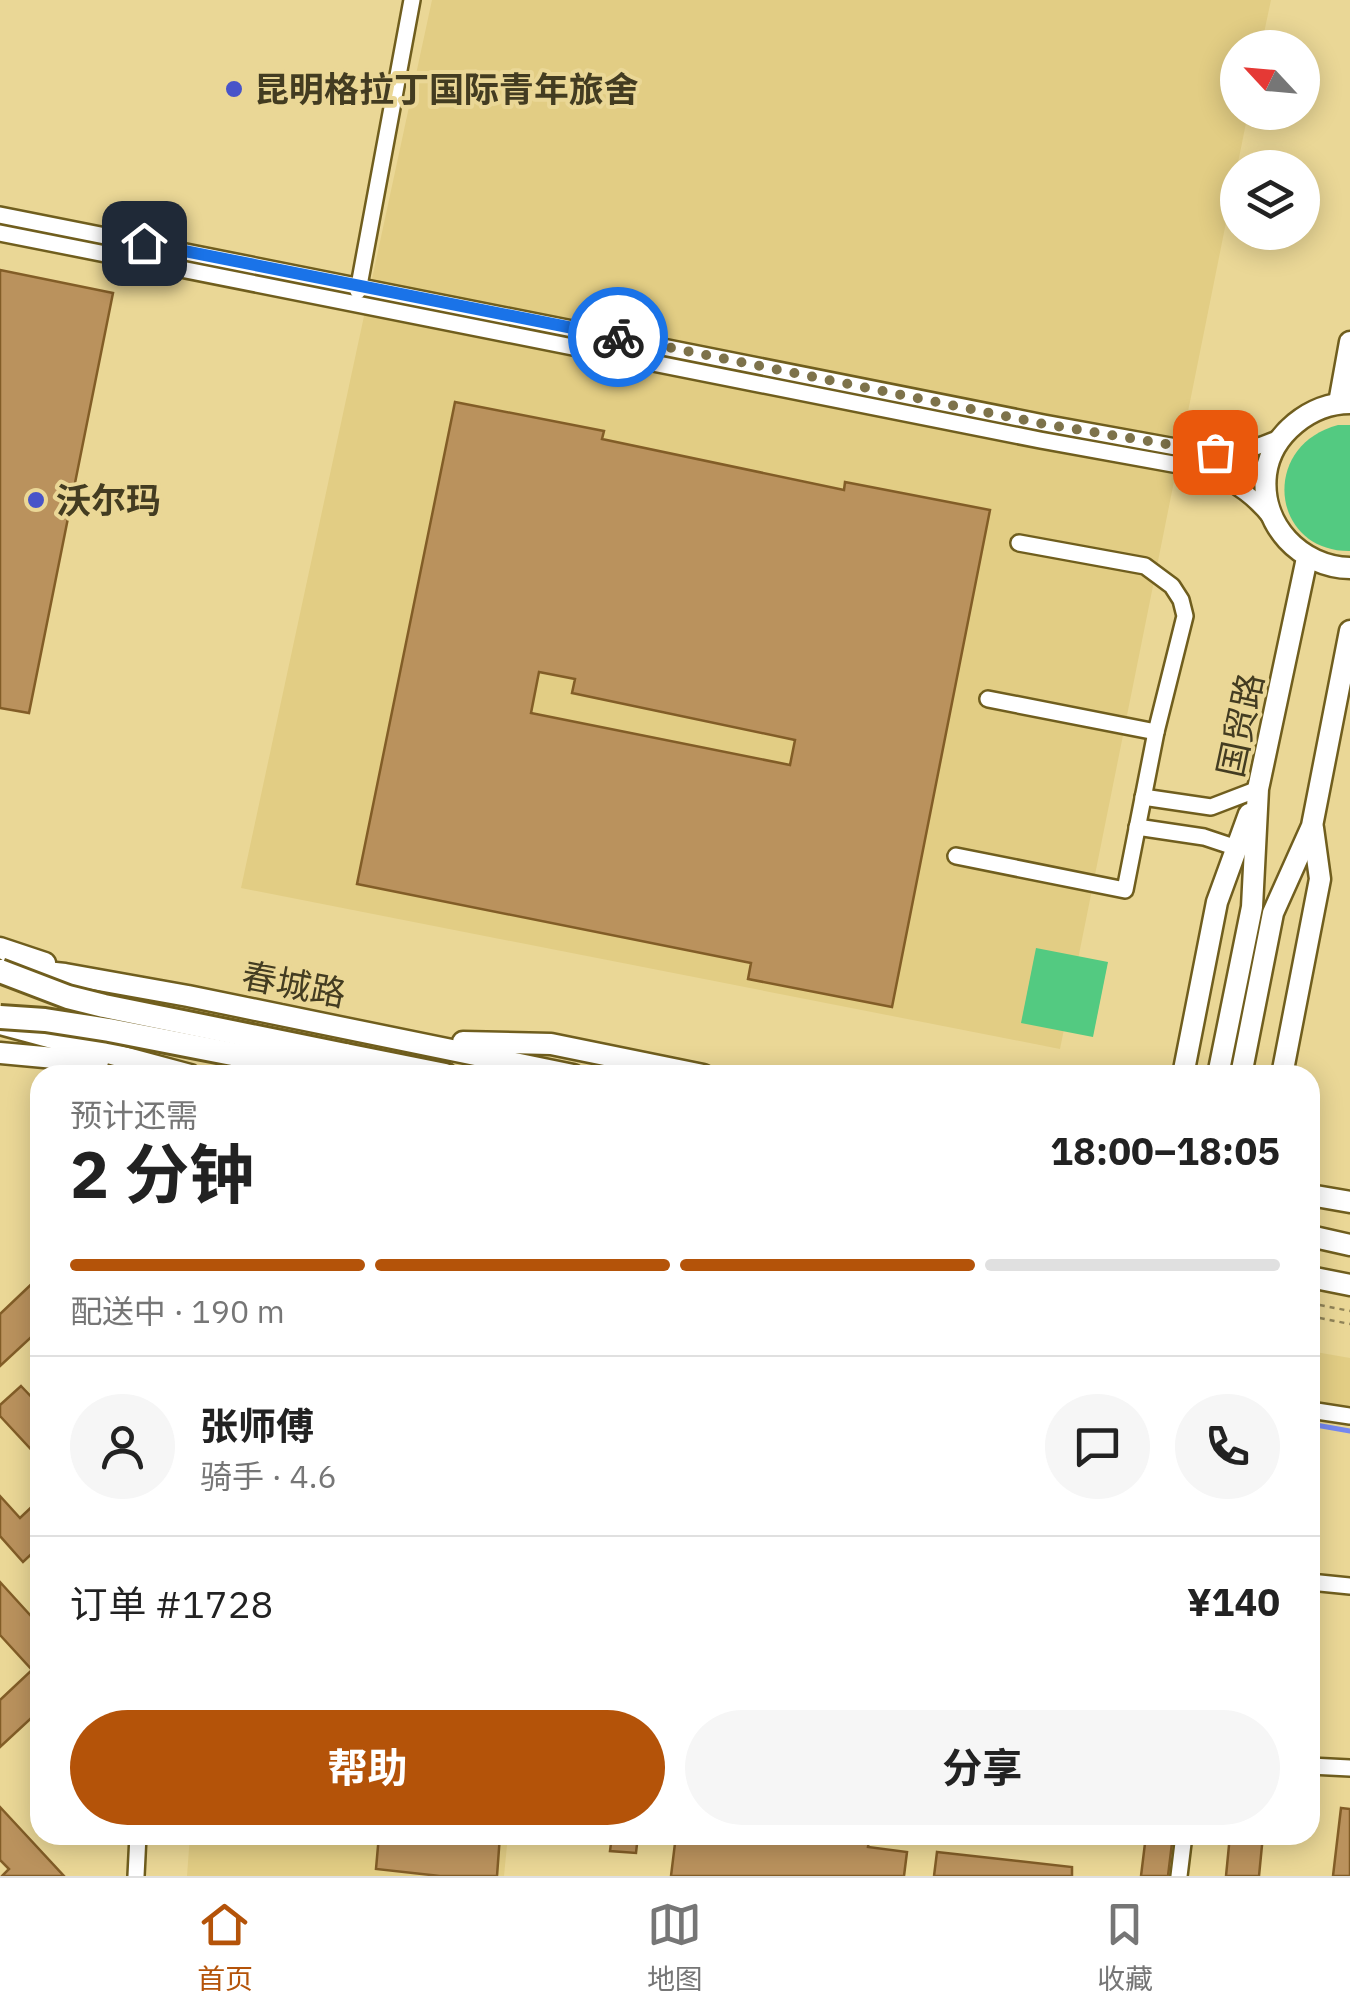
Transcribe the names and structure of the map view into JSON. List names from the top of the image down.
{
  "streets": {
    "main road": ["国贸路", "春城路"]
  },
  "places": ["昆明格拉丁国际青年旅舍", "沃尔玛"],
  "north": "top left",
  "page": {
    "heading": ["2 分钟", "预计还需", "18:00–18:05"],
    "panel": [
      "张师傅",
      "骑手 · 4.6",
      "订单 #1728",
      "¥140"
    ],
    "bar": "配送中 · 190 m",
    "buttons": ["帮助", "分享"],
    "tabs": ["首页", "地图", "收藏"]
  }
}
